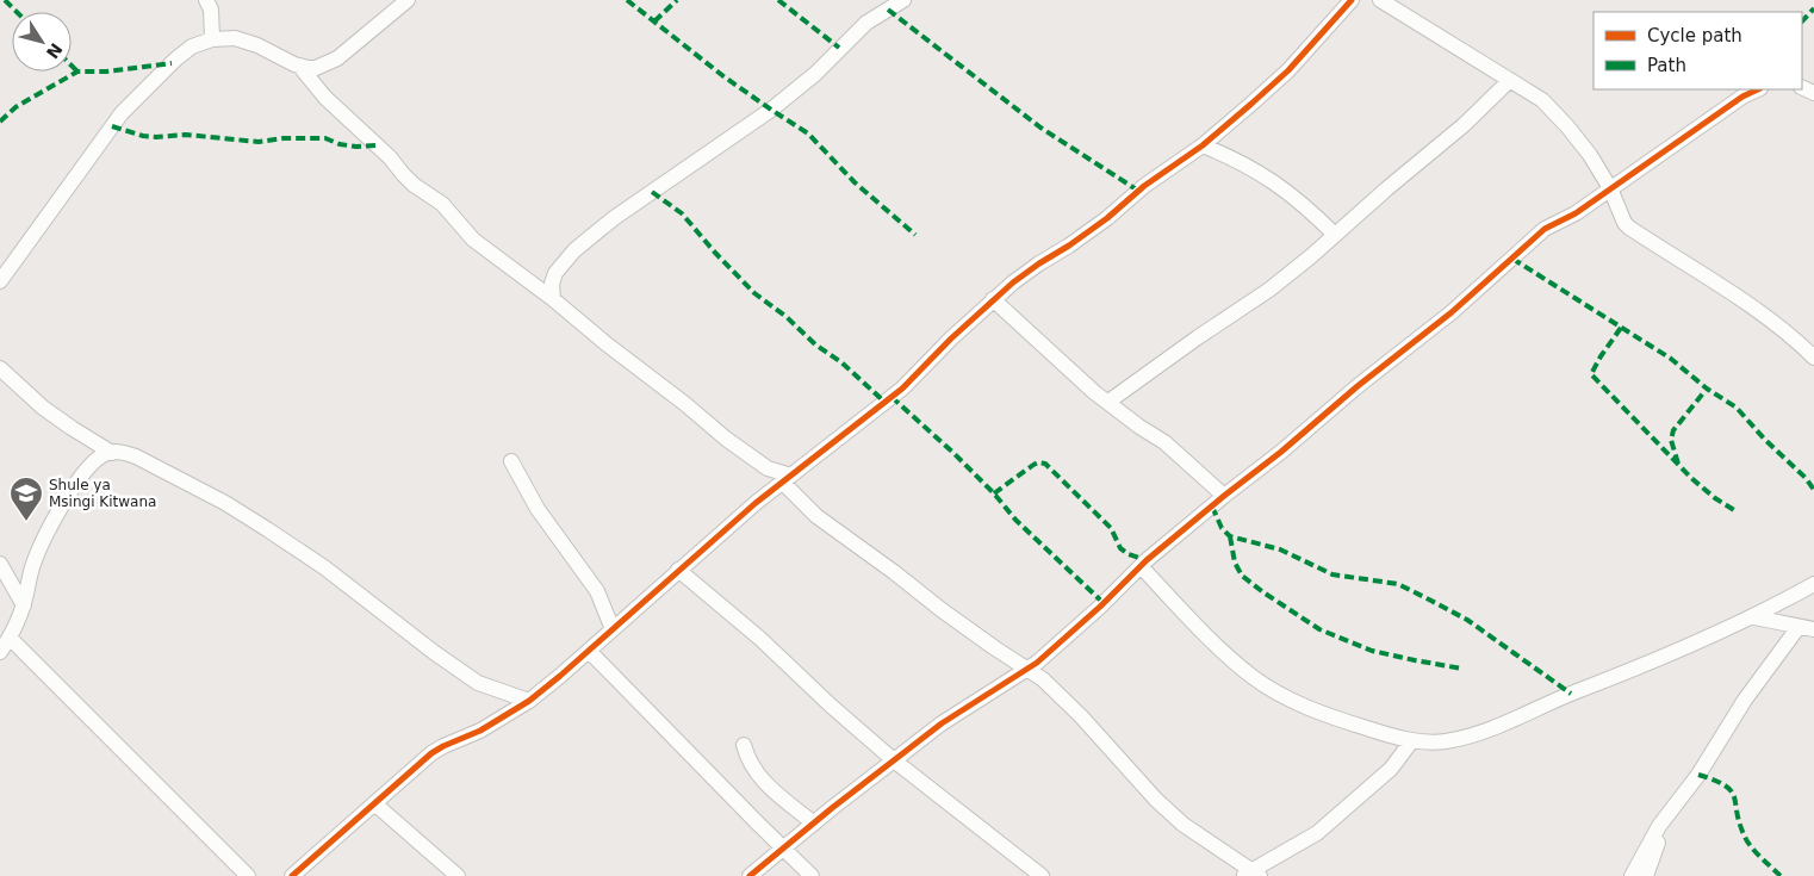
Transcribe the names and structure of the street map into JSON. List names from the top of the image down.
{
  "places": {
    "school or university": ["Shule ya Msingi Kitwana"]
  },
  "legend": ["Cycle path", "Path"],
  "north": "bottom right"
}
